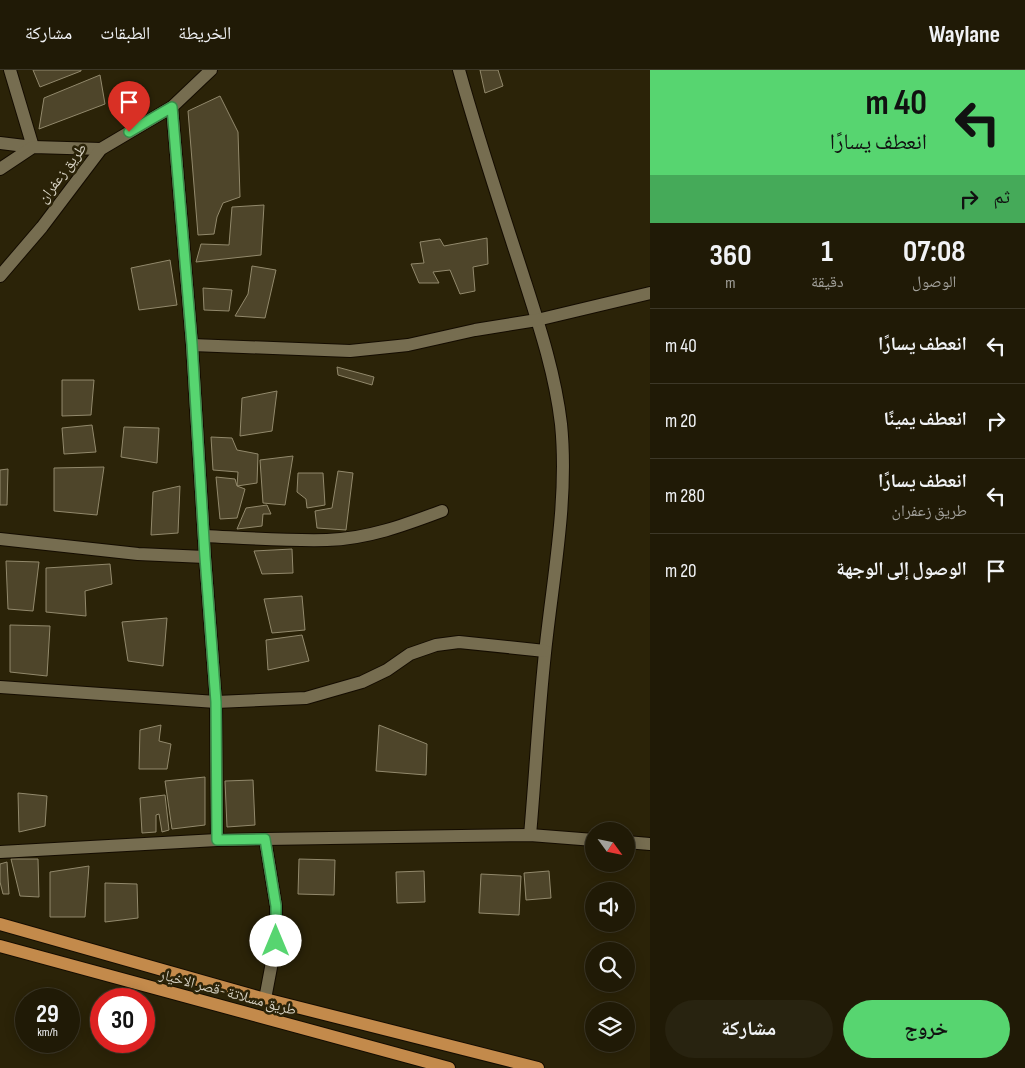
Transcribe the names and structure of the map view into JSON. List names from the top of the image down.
{
  "streets": {
    "main road": ["طريق مسلاتة -قصر الاخيار"],
    "street": ["طريق زعفران"]
  },
  "north": "bottom right",
  "page": {
    "header": "Waylane",
    "nav": ["الخريطة", "الطبقات", "مشاركة"],
    "turn": ["40 m", "انعطف يسارًا"],
    "then": "ثم",
    "eta": [
      "07:08",
      "الوصول",
      "1",
      "دقيقة",
      "360",
      "m"
    ],
    "list": [
      {
        "name": "انعطف يسارًا",
        "value": "40 m"
      },
      {
        "name": "انعطف يمينًا",
        "value": "20 m"
      },
      {
        "name": "انعطف يسارًا",
        "note": "طريق زعفران",
        "value": "280 m"
      },
      {
        "name": "الوصول إلى الوجهة",
        "value": "20 m"
      }
    ],
    "speed": "29 km/h",
    "limit": "30",
    "buttons": ["خروج", "مشاركة"]
  }
}
